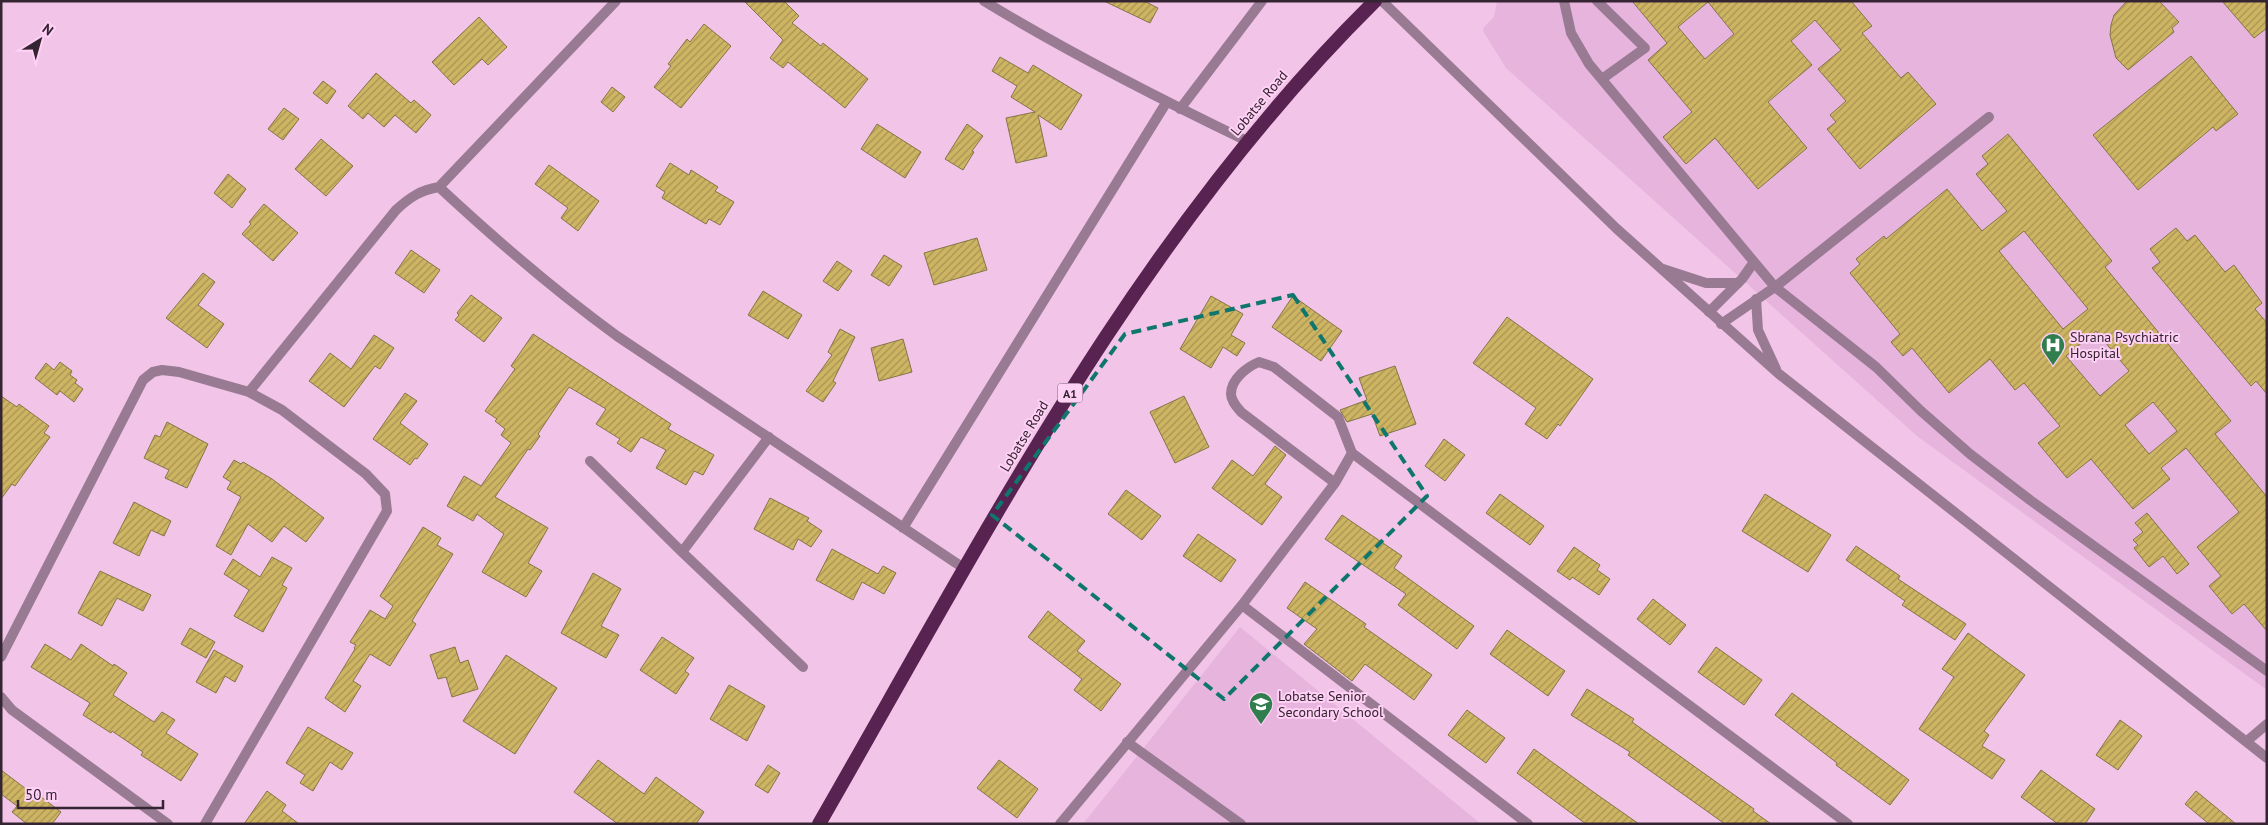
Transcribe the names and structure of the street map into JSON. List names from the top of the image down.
{
  "streets": {
    "highway": ["Lobatse Road", "A1"]
  },
  "places": {
    "hospital": ["Sbrana Psychiatric Hospital"],
    "school or university": ["Lobatse Senior Secondary School"]
  },
  "scale_bar": "50 m",
  "north": "top right"
}
